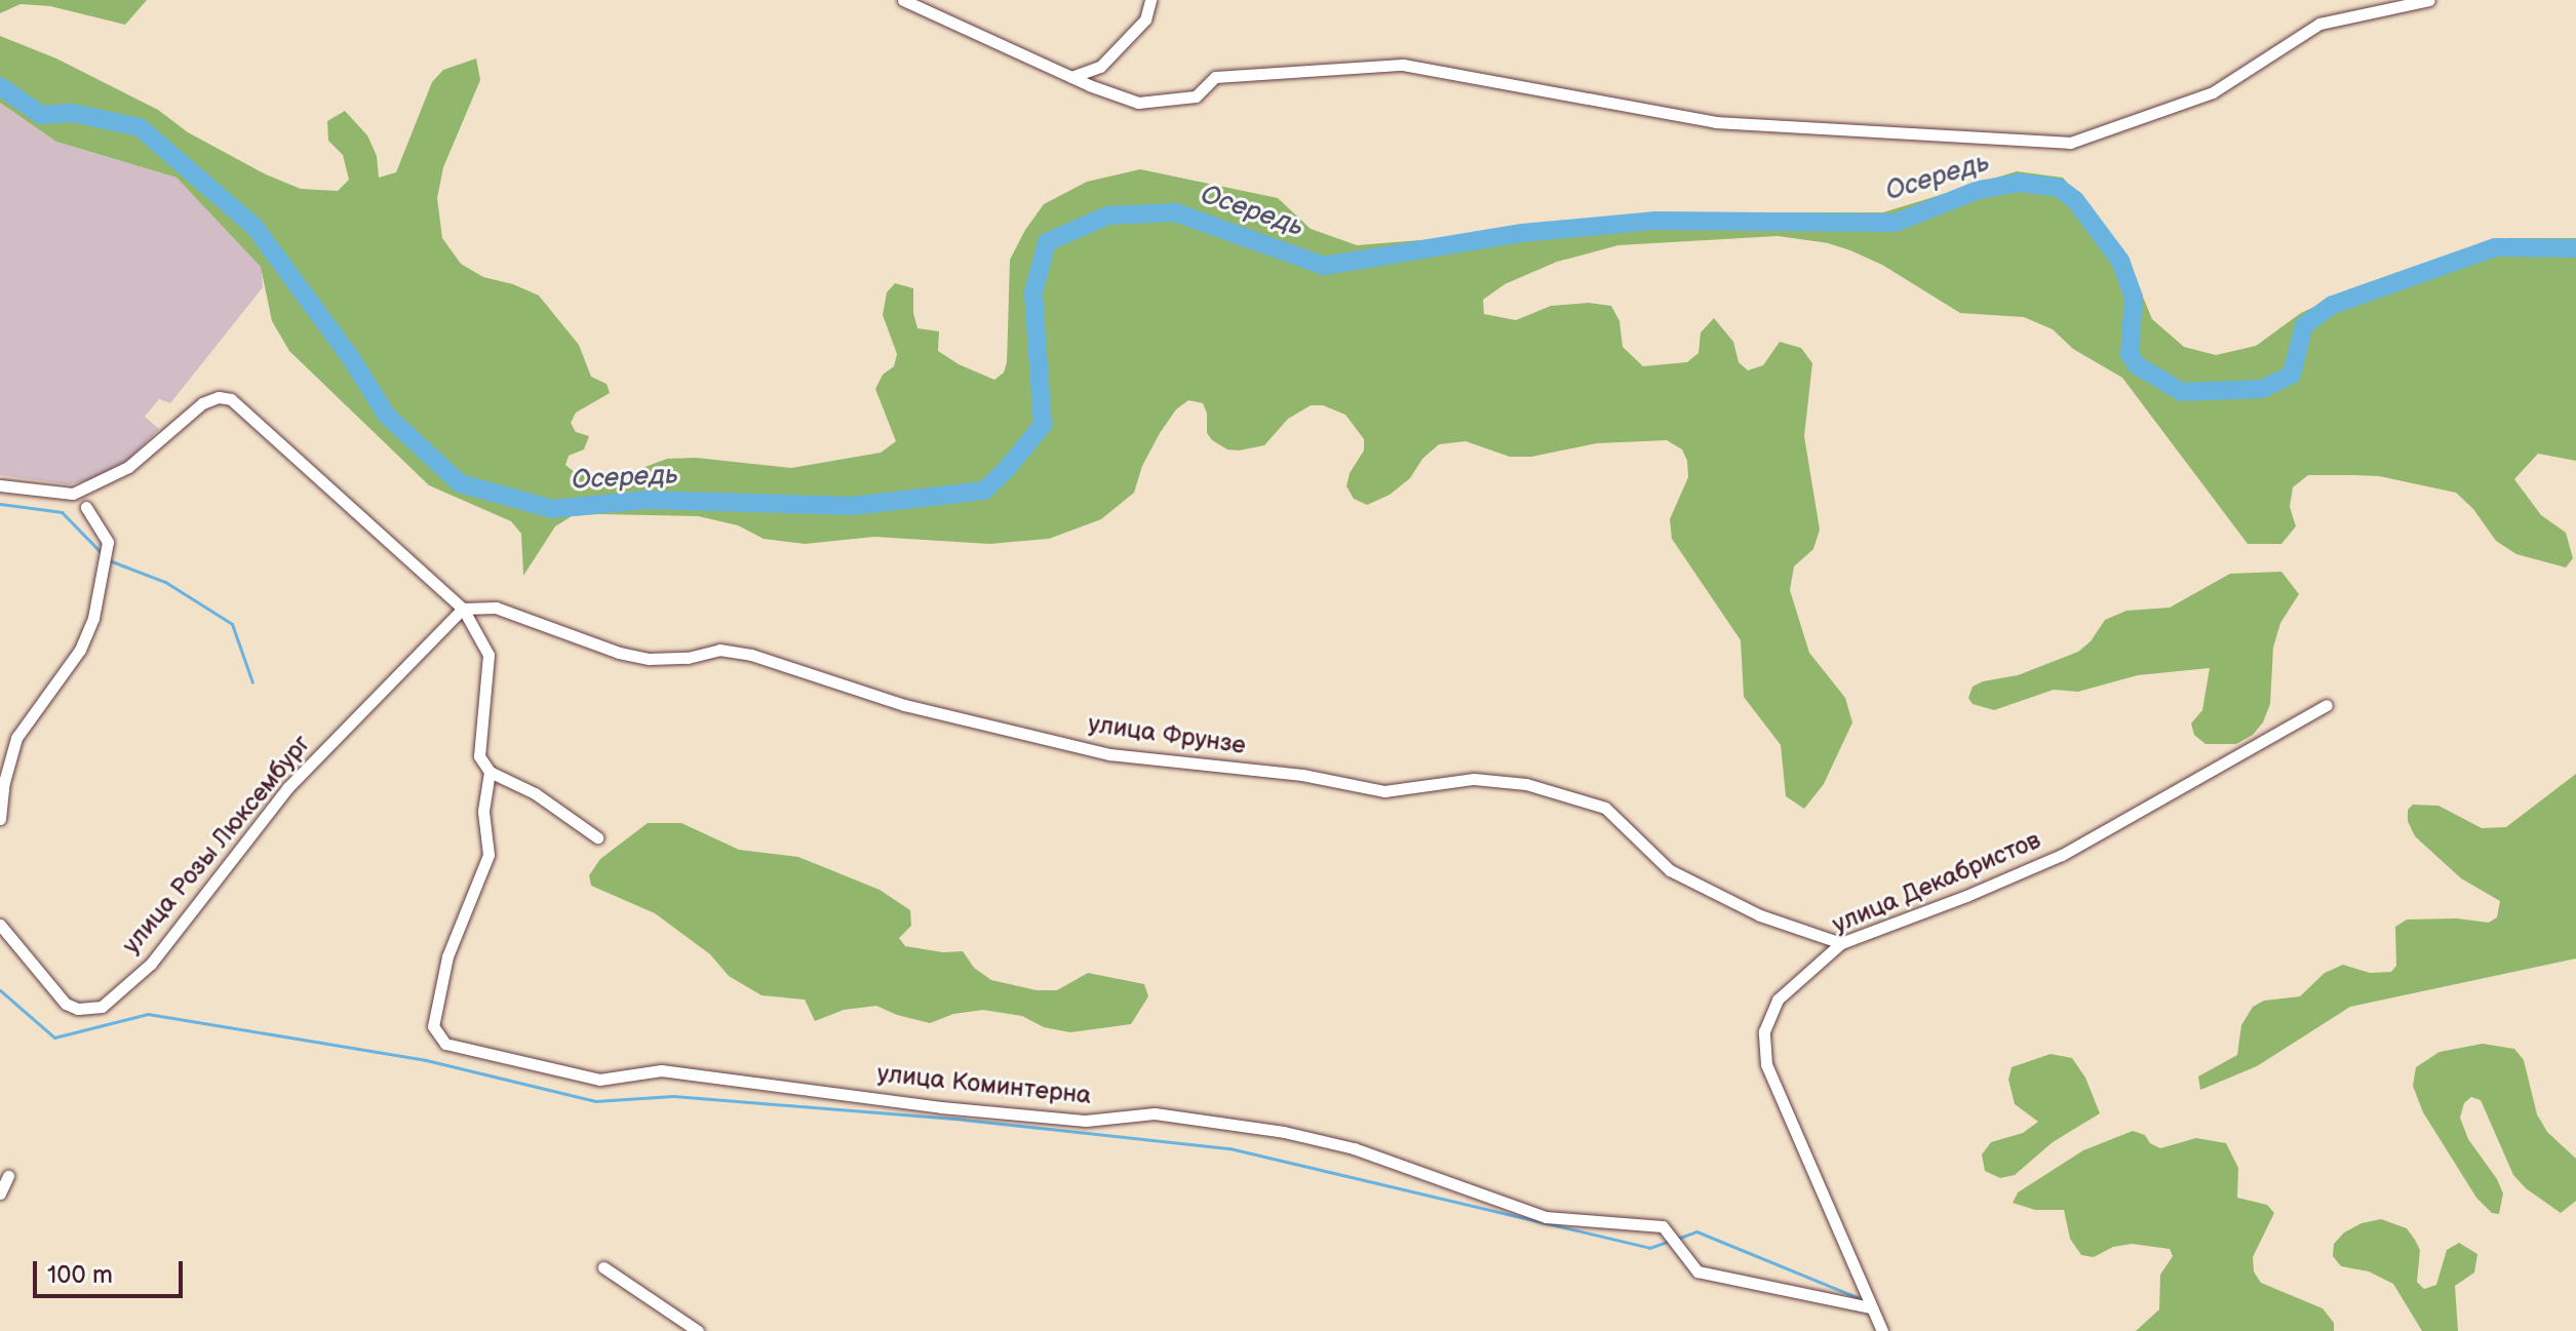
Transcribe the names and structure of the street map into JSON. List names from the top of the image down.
{
  "streets": {
    "street": [
      "улица Фрунзе",
      "улица Розы Люксембург",
      "улица Декабристов",
      "улица Коминтерна"
    ]
  },
  "crossings": [
    ["улица Фрунзе", "улица Розы Люксембург"],
    ["улица Фрунзе", "улица Декабристов"],
    ["улица Декабристов", "улица Коминтерна"]
  ],
  "water": ["Осередь"],
  "scale_bar": "100 m"
}
